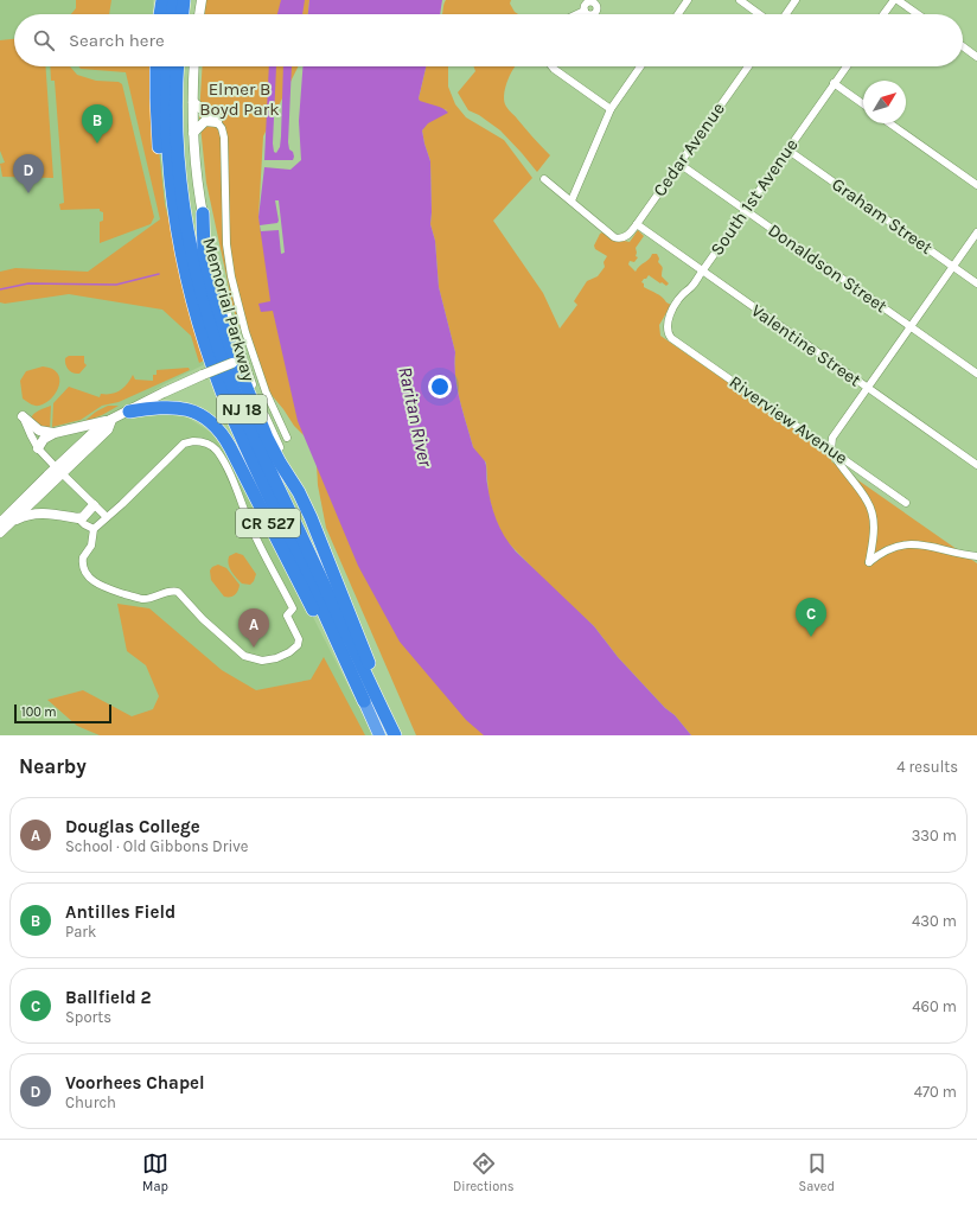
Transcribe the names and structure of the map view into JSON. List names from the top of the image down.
{
  "streets": {
    "highway": ["Memorial Parkway", "NJ 18", "CR 527"],
    "street": [
      "Cedar Avenue",
      "South 1st Avenue",
      "Graham Street",
      "Donaldson Street",
      "Valentine Street",
      "Riverview Avenue"
    ]
  },
  "crossings": [
    ["Cedar Avenue", "Donaldson Street"],
    ["Cedar Avenue", "Valentine Street"],
    ["South 1st Avenue", "Graham Street"],
    ["South 1st Avenue", "Donaldson Street"],
    ["South 1st Avenue", "Valentine Street"],
    ["South 1st Avenue", "Riverview Avenue"],
    ["Memorial Parkway", "NJ 18"],
    ["Memorial Parkway", "CR 527"],
    ["NJ 18", "CR 527"]
  ],
  "water": ["Raritan River"],
  "parks": ["Elmer B Boyd Park"],
  "scale_bar": "100 m",
  "north": "top right",
  "page": {
    "search": "Search here",
    "pins": [
      "B",
      "D",
      "C",
      "A"
    ],
    "scale": "100 m",
    "heading": ["Nearby", "4 results"],
    "list": [
      {
        "mark": "A",
        "name": "Douglas College",
        "note": "School · Old Gibbons Drive",
        "value": "330 m"
      },
      {
        "mark": "B",
        "name": "Antilles Field",
        "note": "Park",
        "value": "430 m"
      },
      {
        "mark": "C",
        "name": "Ballfield 2",
        "note": "Sports",
        "value": "460 m"
      },
      {
        "mark": "D",
        "name": "Voorhees Chapel",
        "note": "Church",
        "value": "470 m"
      }
    ],
    "nav": ["Map", "Directions", "Saved"]
  }
}
